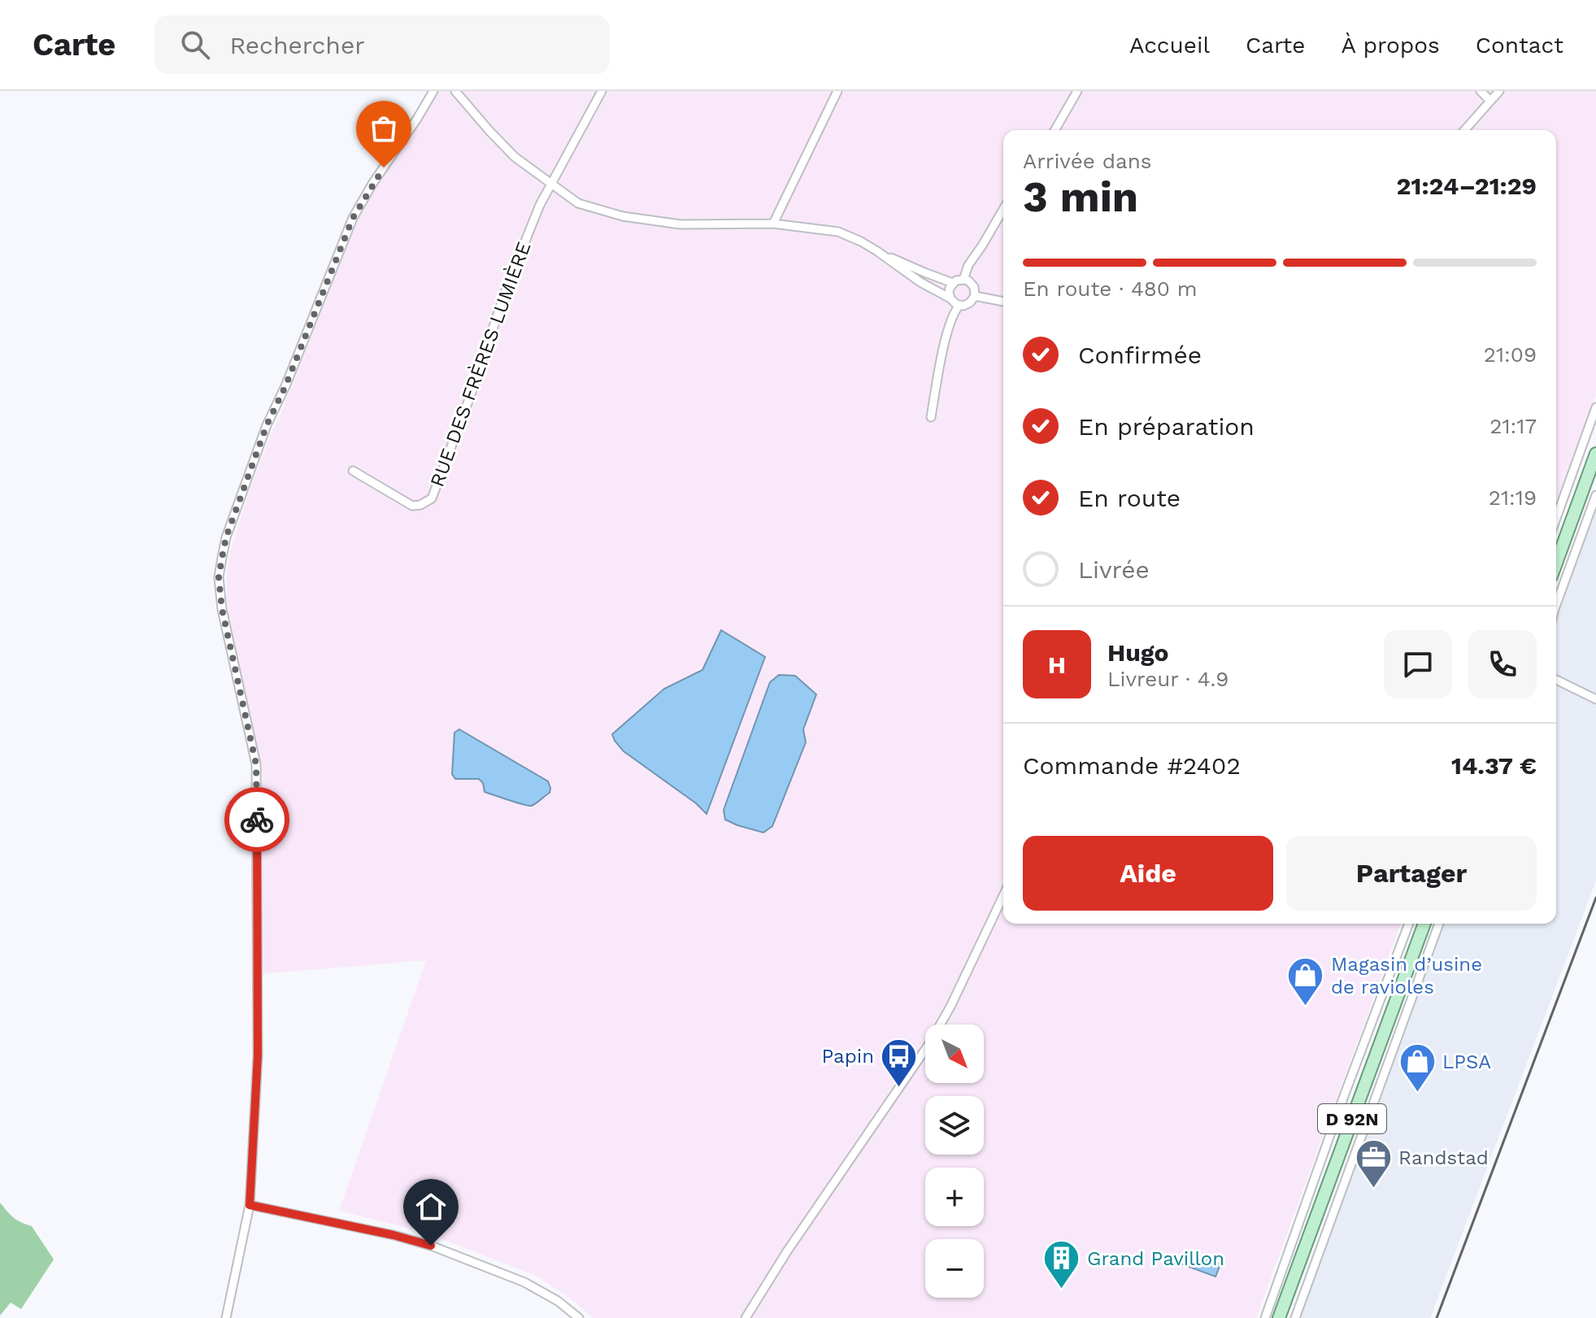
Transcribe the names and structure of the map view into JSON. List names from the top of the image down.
{
  "streets": {
    "main road": ["D 92N"],
    "street": ["RUE DES FRÈRES LUMIÈRE"]
  },
  "places": {
    "shop": ["Magasin d’usine de ravioles", "LPSA"],
    "bus stop": ["Papin"],
    "office": ["Randstad"],
    "building": ["Grand Pavillon"]
  },
  "north": "bottom right",
  "page": {
    "header": "Carte",
    "search": "Rechercher",
    "nav": [
      "Accueil",
      "Carte",
      "À propos",
      "Contact"
    ],
    "heading": ["3 min", "Arrivée dans", "21:24–21:29"],
    "panel": [
      "Hugo",
      "Livreur · 4.9",
      "Commande #2402",
      "14.37 €"
    ],
    "bar": "En route · 480 m",
    "list": [
      ["Confirmée", "21:09"],
      ["En préparation", "21:17"],
      ["En route", "21:19"],
      "Livrée"
    ],
    "round": "H",
    "buttons": ["Aide", "Partager"],
    "map_buttons": ["+", "−"]
  }
}
